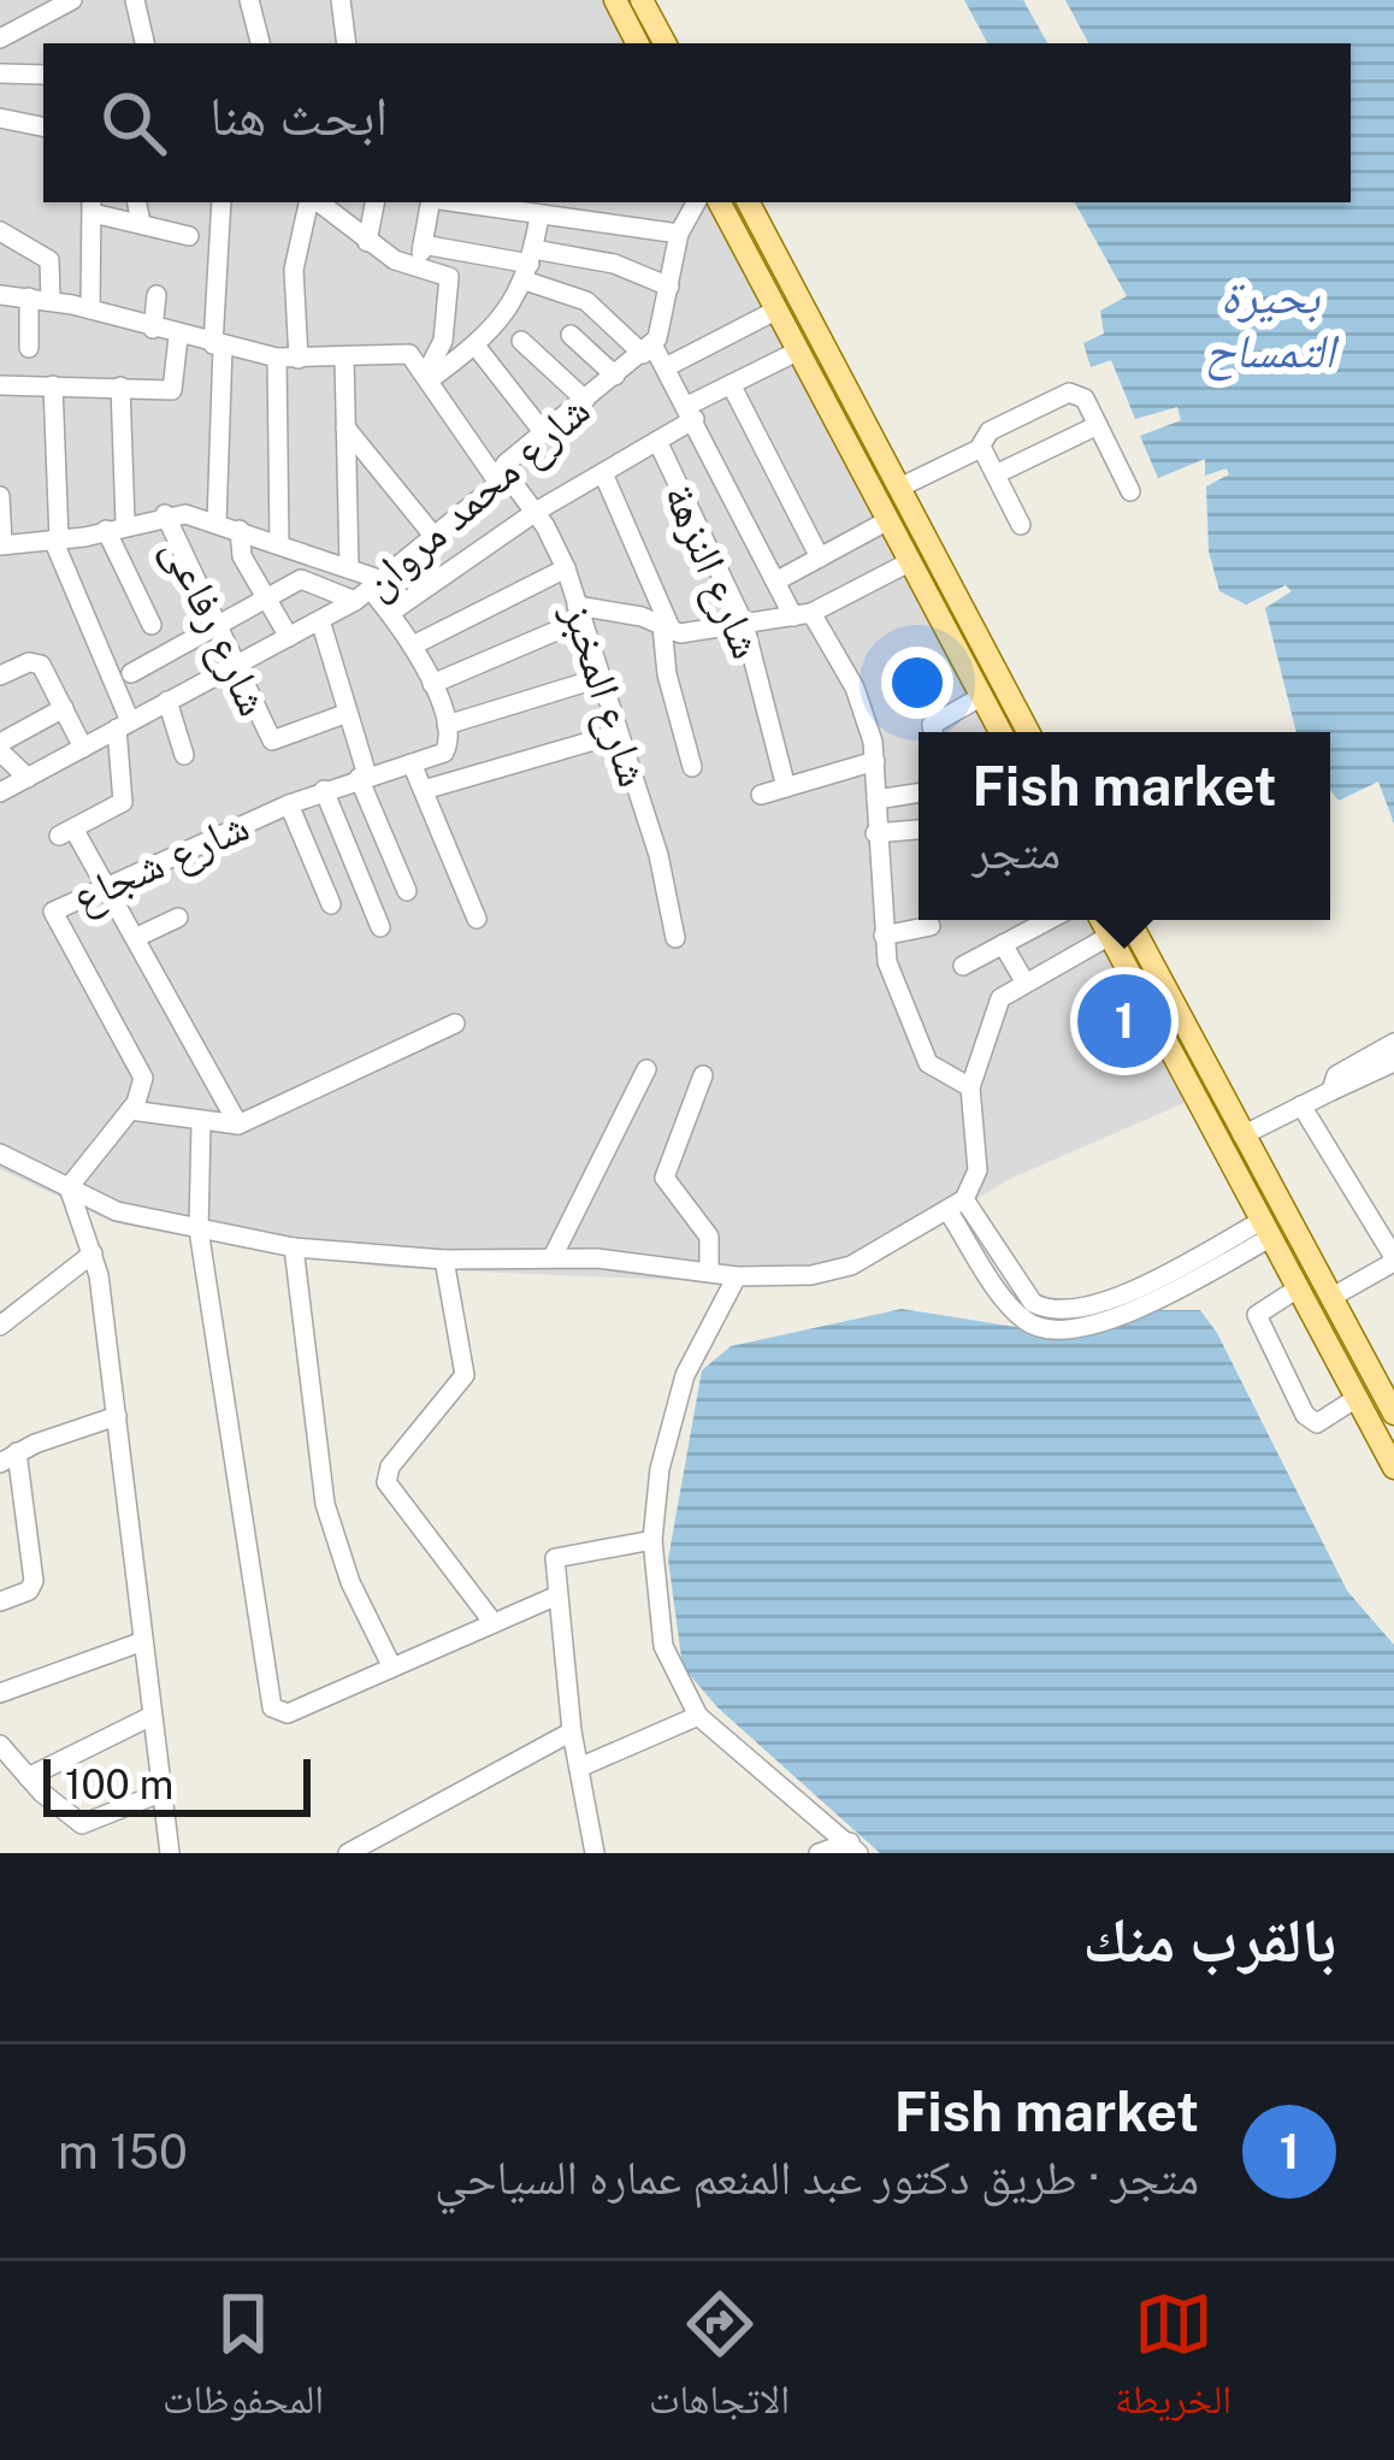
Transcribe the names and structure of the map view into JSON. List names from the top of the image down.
{
  "streets": {
    "street": [
      "شارع محمد مروان",
      "شارع النزهة",
      "شارع رفاعى",
      "شارع المخبز",
      "شارع شجاع"
    ]
  },
  "crossings": [
    ["شارع محمد مروان", "شارع رفاعى"],
    ["شارع محمد مروان", "شارع المخبز"]
  ],
  "water": ["بحيرة التمساح"],
  "scale_bar": "100 m",
  "page": {
    "search": "ابحث هنا",
    "popup": ["Fish market", "متجر"],
    "pins": "1",
    "scale": "100 m",
    "heading": "بالقرب منك",
    "list": [
      {
        "mark": "1",
        "name": "Fish market",
        "note": "متجر · طريق دكتور عبد المنعم عماره السياحي",
        "value": "150 m"
      }
    ],
    "nav": ["الخريطة", "الاتجاهات", "المحفوظات"]
  }
}
